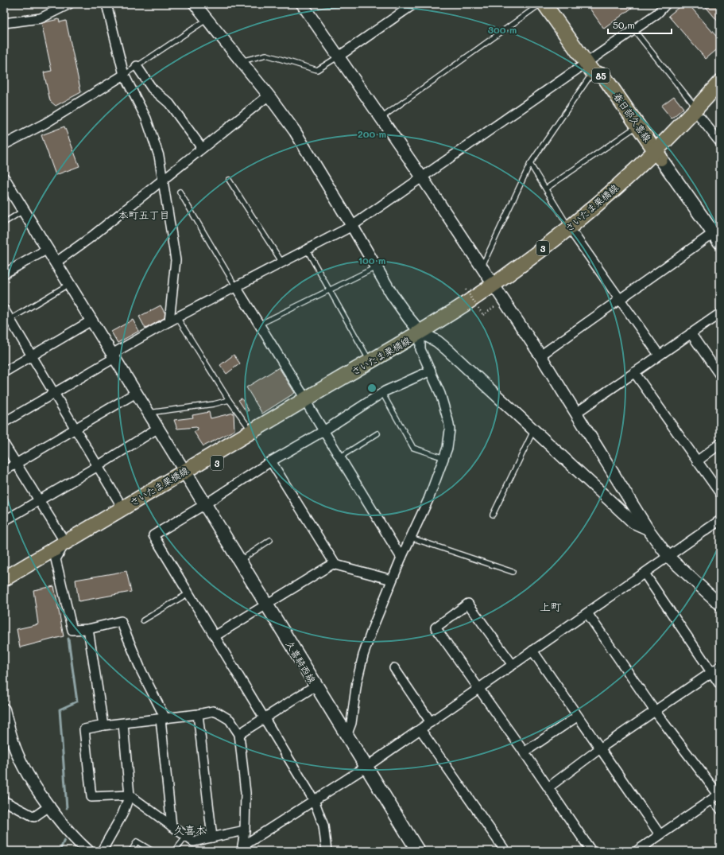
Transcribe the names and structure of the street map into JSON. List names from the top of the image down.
{
  "streets": {
    "main road": [
      "85",
      "春日部久喜線",
      "さいたま栗橋線",
      "3",
      "久喜騎西線"
    ]
  },
  "crossings": [
    ["春日部久喜線", "さいたま栗橋線"],
    ["さいたま栗橋線", "久喜騎西線"]
  ],
  "districts": ["本町五丁目", "上町", "久喜本"],
  "scale_bar": "50 m",
  "rings": ["300 m", "200 m", "100 m"]
}
